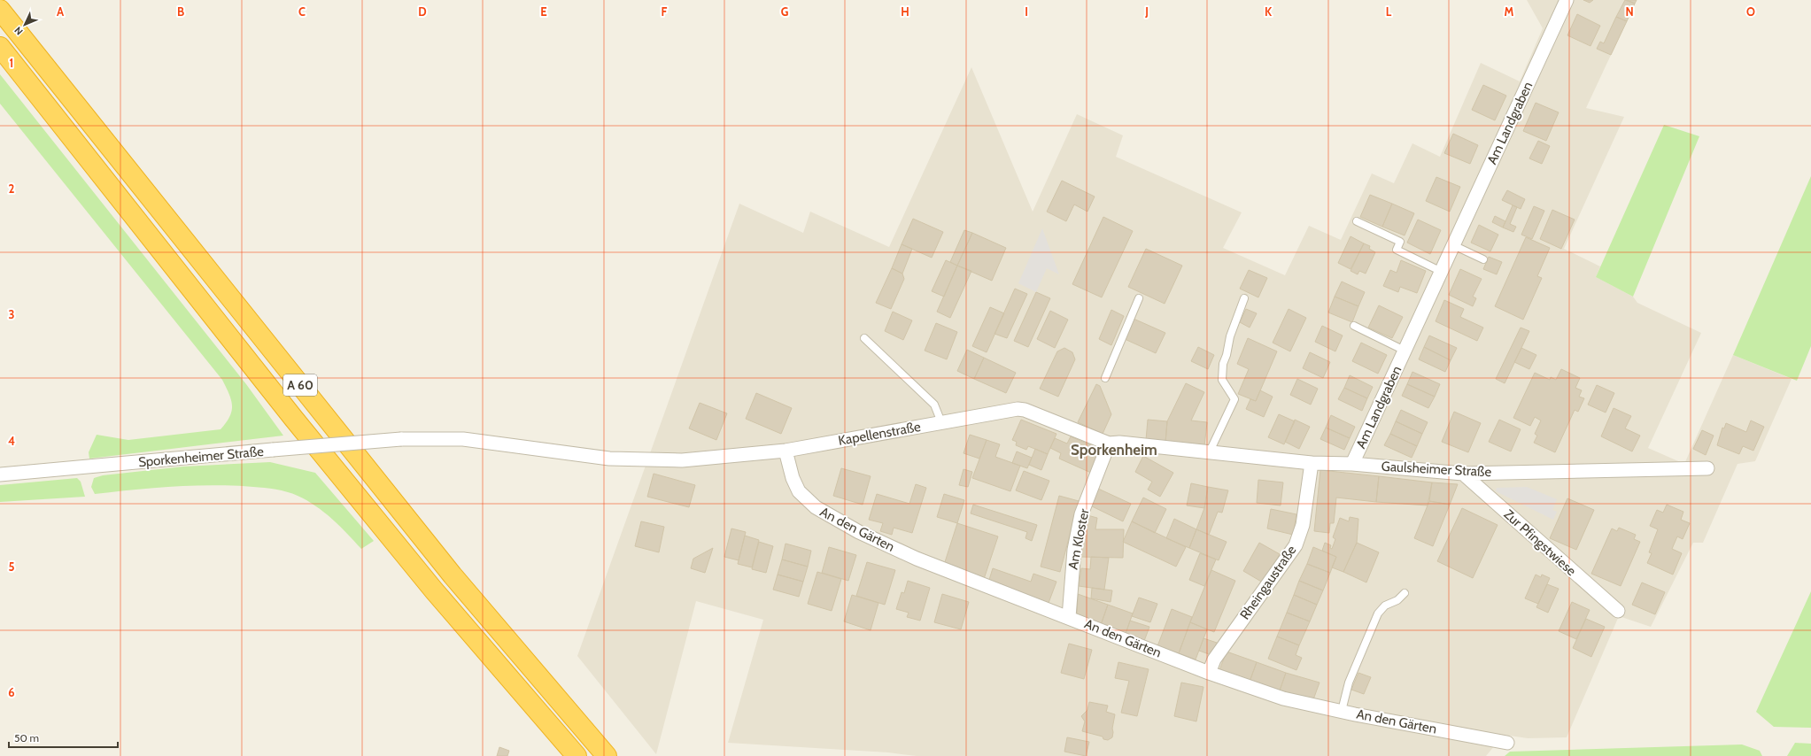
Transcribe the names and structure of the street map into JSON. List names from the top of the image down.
{
  "streets": {
    "highway": ["A 60"],
    "street": [
      "Am Landgraben",
      "Kapellenstraße",
      "Sporkenheimer Straße",
      "Gaulsheimer Straße",
      "An den Gärten",
      "Am Kloster",
      "Zur Pfingstwiese",
      "Rheingaustraße"
    ]
  },
  "crossings": [
    ["Am Landgraben", "Gaulsheimer Straße"],
    ["Kapellenstraße", "Sporkenheimer Straße"],
    ["Kapellenstraße", "Gaulsheimer Straße"],
    ["Kapellenstraße", "An den Gärten"],
    ["Kapellenstraße", "Am Kloster"],
    ["Gaulsheimer Straße", "Am Kloster"],
    ["Gaulsheimer Straße", "Zur Pfingstwiese"],
    ["Gaulsheimer Straße", "Rheingaustraße"],
    ["An den Gärten", "Am Kloster"],
    ["An den Gärten", "Rheingaustraße"]
  ],
  "districts": ["Sporkenheim"],
  "scale_bar": "50 m",
  "north": "bottom left",
  "grid": {
    "columns": [
      "A",
      "B",
      "C",
      "D",
      "E",
      "F",
      "G",
      "H",
      "I",
      "J",
      "K",
      "L",
      "M",
      "N",
      "O"
    ],
    "rows": [
      "1",
      "2",
      "3",
      "4",
      "5",
      "6"
    ]
  }
}
